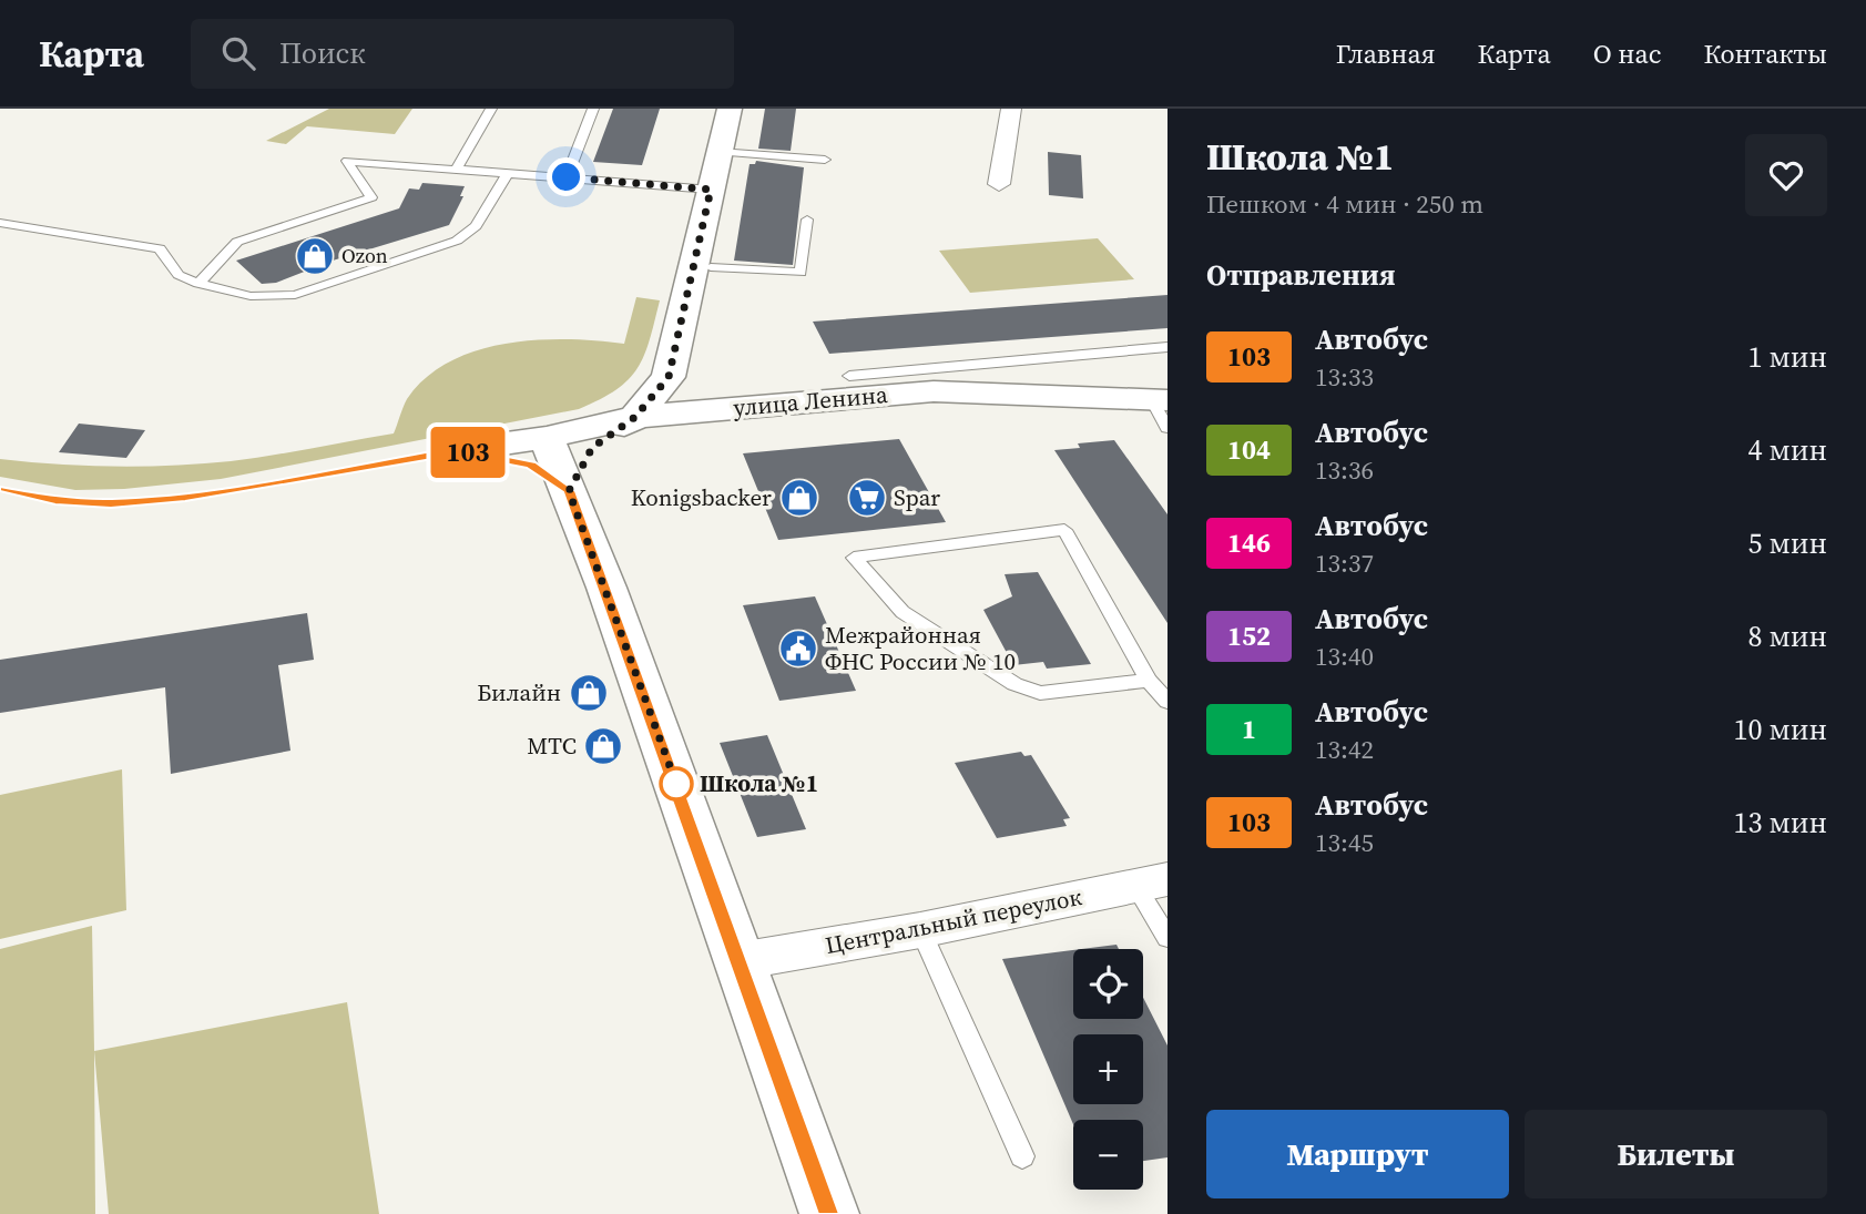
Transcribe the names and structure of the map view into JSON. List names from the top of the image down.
{
  "streets": {
    "main road": ["улица Ленина"],
    "street": ["Центральный переулок"]
  },
  "places": {
    "shop": [
      "Ozon",
      "Konigsbacker",
      "Билайн",
      "МТС"
    ],
    "supermarket": ["Spar"],
    "public building": ["Межрайонная ФНС России № 10"],
    "other": ["Школа №1"]
  },
  "lines": ["bus line 103"],
  "page": {
    "header": "Карта",
    "search": "Поиск",
    "nav": [
      "Главная",
      "Карта",
      "О нас",
      "Контакты"
    ],
    "on_map": "103",
    "heading": [
      ["Школа №1", "Пешком · 4 мин · 250 m"],
      "Отправления"
    ],
    "list": [
      {
        "mark": "103",
        "name": "Автобус",
        "note": "13:33",
        "value": "1 мин"
      },
      {
        "mark": "104",
        "name": "Автобус",
        "note": "13:36",
        "value": "4 мин"
      },
      {
        "mark": "146",
        "name": "Автобус",
        "note": "13:37",
        "value": "5 мин"
      },
      {
        "mark": "152",
        "name": "Автобус",
        "note": "13:40",
        "value": "8 мин"
      },
      {
        "mark": "1",
        "name": "Автобус",
        "note": "13:42",
        "value": "10 мин"
      },
      {
        "mark": "103",
        "name": "Автобус",
        "note": "13:45",
        "value": "13 мин"
      }
    ],
    "map_buttons": ["+", "−"],
    "buttons": ["Маршрут", "Билеты"]
  }
}
